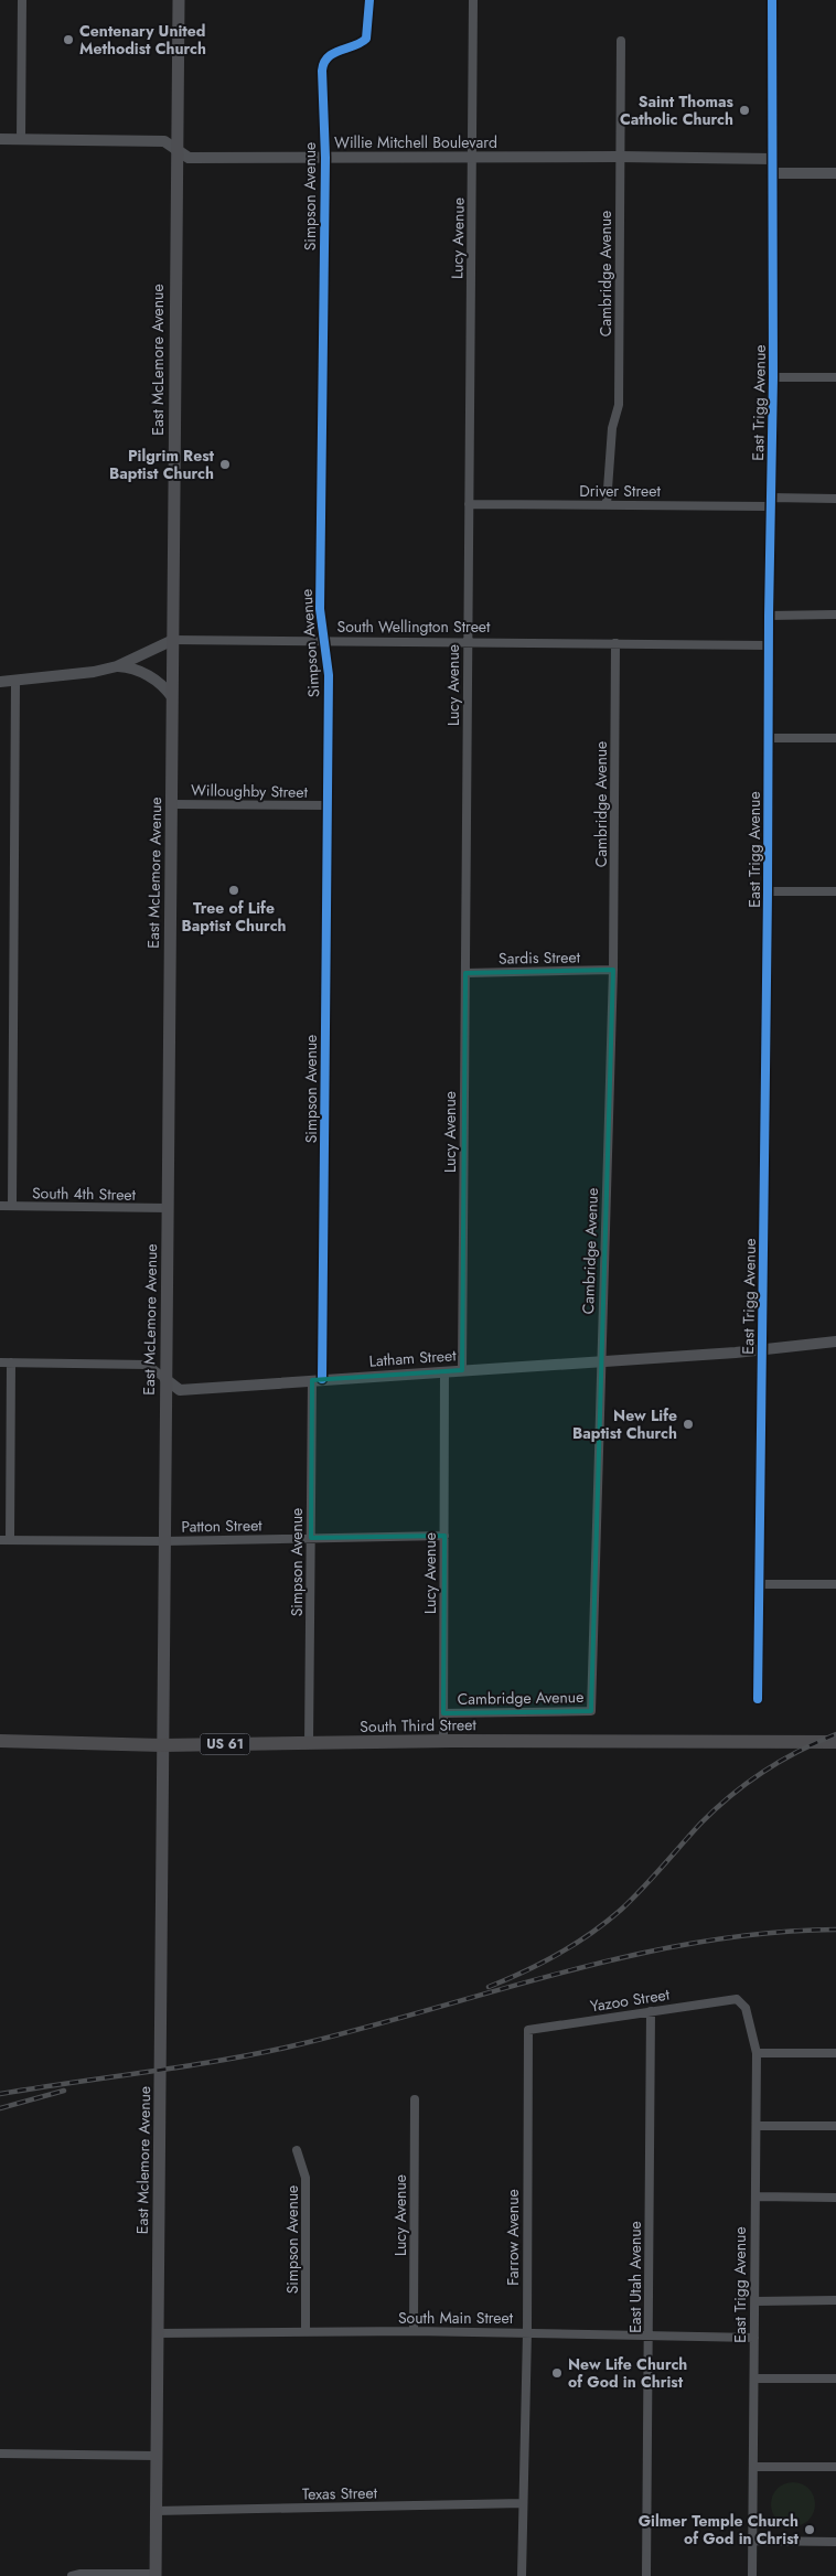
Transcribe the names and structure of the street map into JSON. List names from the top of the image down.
{
  "streets": {
    "main road": [
      "East McLemore Avenue",
      "South Third Street",
      "US 61",
      "East Mclemore Avenue"
    ],
    "street": [
      "Willie Mitchell Boulevard",
      "Simpson Avenue",
      "Lucy Avenue",
      "Cambridge Avenue",
      "East Trigg Avenue",
      "Driver Street",
      "South Wellington Street",
      "Willoughby Street",
      "Sardis Street",
      "South 4th Street",
      "Latham Street",
      "Patton Street",
      "Yazoo Street",
      "Farrow Avenue",
      "East Utah Avenue",
      "South Main Street",
      "Texas Street"
    ]
  },
  "crossings": [
    ["Willie Mitchell Boulevard", "Simpson Avenue"],
    ["Willie Mitchell Boulevard", "Lucy Avenue"],
    ["Willie Mitchell Boulevard", "Cambridge Avenue"],
    ["Willie Mitchell Boulevard", "East McLemore Avenue"],
    ["Willie Mitchell Boulevard", "East Trigg Avenue"],
    ["Simpson Avenue", "South Wellington Street"],
    ["Simpson Avenue", "Willoughby Street"],
    ["Simpson Avenue", "Latham Street"],
    ["Simpson Avenue", "Patton Street"],
    ["Simpson Avenue", "South Third Street"],
    ["Simpson Avenue", "South Main Street"],
    ["Lucy Avenue", "Cambridge Avenue"],
    ["Lucy Avenue", "Driver Street"],
    ["Lucy Avenue", "South Wellington Street"],
    ["Lucy Avenue", "Sardis Street"],
    ["Lucy Avenue", "Latham Street"],
    ["Lucy Avenue", "Patton Street"],
    ["Lucy Avenue", "South Third Street"],
    ["Lucy Avenue", "South Main Street"],
    ["Cambridge Avenue", "Driver Street"],
    ["Cambridge Avenue", "South Wellington Street"],
    ["Cambridge Avenue", "Sardis Street"],
    ["Cambridge Avenue", "Latham Street"],
    ["East McLemore Avenue", "South Wellington Street"],
    ["East McLemore Avenue", "Willoughby Street"],
    ["East McLemore Avenue", "South 4th Street"],
    ["East McLemore Avenue", "Latham Street"],
    ["East McLemore Avenue", "Patton Street"],
    ["East McLemore Avenue", "South Third Street"],
    ["East McLemore Avenue", "East Mclemore Avenue"],
    ["East Trigg Avenue", "Driver Street"],
    ["East Trigg Avenue", "South Wellington Street"],
    ["East Trigg Avenue", "Latham Street"],
    ["East Trigg Avenue", "Yazoo Street"],
    ["East Trigg Avenue", "South Main Street"],
    ["South Third Street", "East Mclemore Avenue"],
    ["Yazoo Street", "Farrow Avenue"],
    ["Yazoo Street", "East Utah Avenue"],
    ["East Mclemore Avenue", "South Main Street"],
    ["East Mclemore Avenue", "Texas Street"],
    ["Farrow Avenue", "South Main Street"],
    ["Farrow Avenue", "Texas Street"],
    ["East Utah Avenue", "South Main Street"]
  ],
  "places": [
    "Centenary United Methodist Church",
    "Saint Thomas Catholic Church",
    "Pilgrim Rest Baptist Church",
    "Tree of Life Baptist Church",
    "New Life Baptist Church",
    "New Life Church of God in Christ",
    "Gilmer Temple Church of God in Christ"
  ]
}
